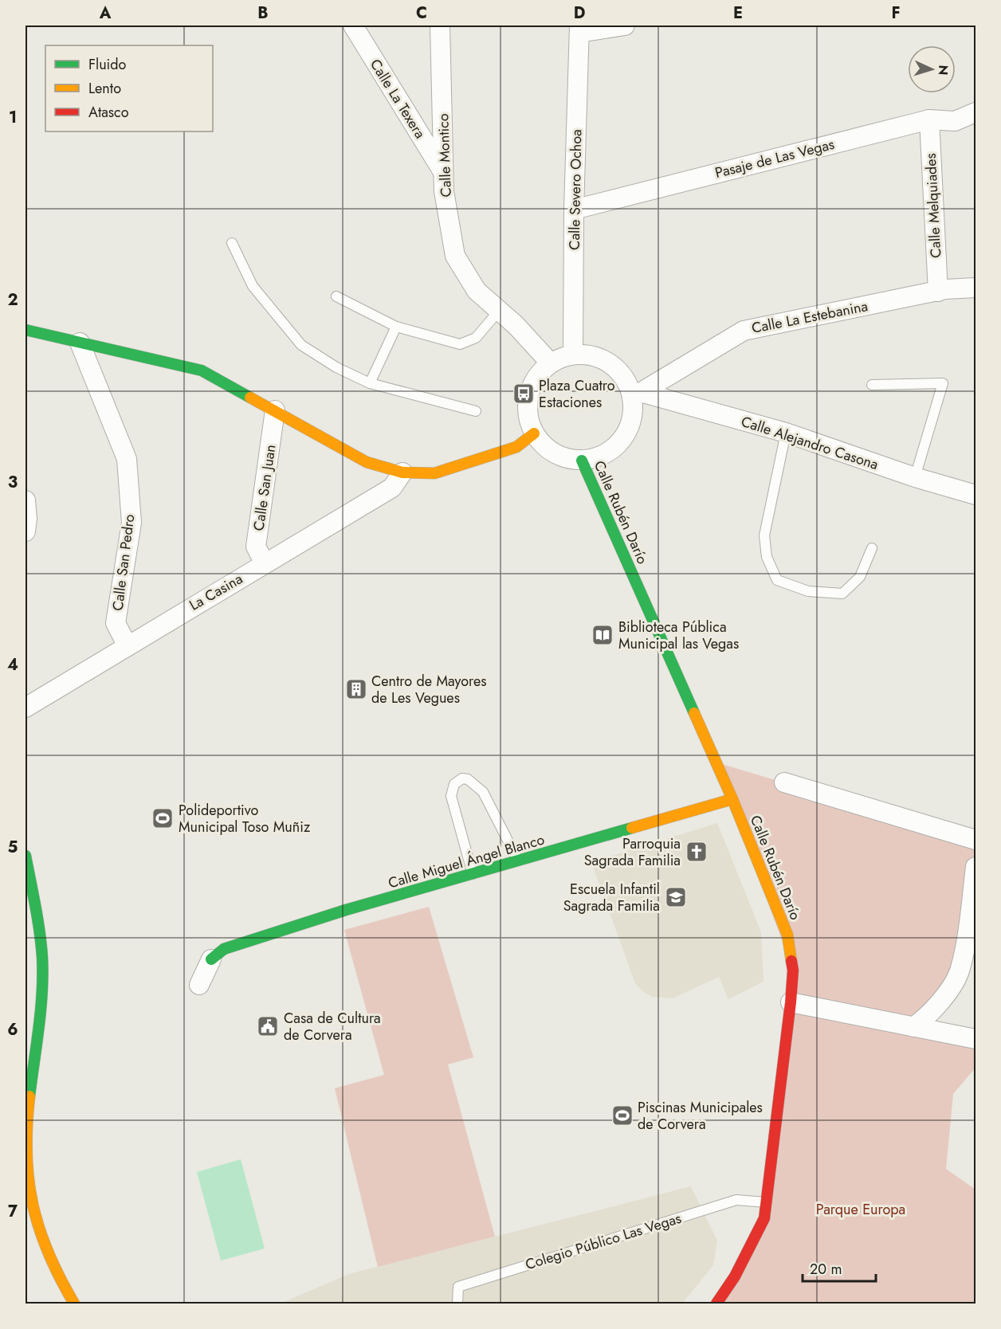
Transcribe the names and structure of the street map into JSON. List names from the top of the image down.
{
  "streets": {
    "street": [
      "Calle La Texera",
      "Calle Montico",
      "Pasaje de Las Vegas",
      "Calle Severo Ochoa",
      "Calle Melquiades",
      "Calle La Estebanina",
      "Calle Alejandro Casona",
      "Calle San Juan",
      "Calle Rubén Darío",
      "Calle San Pedro",
      "La Casina",
      "Calle Miguel Ángel Blanco"
    ],
    "lane": ["Colegio Público Las Vegas"]
  },
  "crossings": [
    ["Calle La Texera", "Calle Montico"],
    ["Calle Montico", "Calle Severo Ochoa"],
    ["Calle Montico", "Calle La Estebanina"],
    ["Calle Montico", "Calle Alejandro Casona"],
    ["Calle Montico", "Calle Rubén Darío"],
    ["Pasaje de Las Vegas", "Calle Severo Ochoa"],
    ["Pasaje de Las Vegas", "Calle Melquiades"],
    ["Calle Severo Ochoa", "Calle La Estebanina"],
    ["Calle Severo Ochoa", "Calle Alejandro Casona"],
    ["Calle Severo Ochoa", "Calle Rubén Darío"],
    ["Calle Melquiades", "Calle La Estebanina"],
    ["Calle La Estebanina", "Calle Alejandro Casona"],
    ["Calle La Estebanina", "Calle Rubén Darío"],
    ["Calle Alejandro Casona", "Calle Rubén Darío"],
    ["Calle San Juan", "La Casina"],
    ["Calle Rubén Darío", "Calle Miguel Ángel Blanco"],
    ["Calle Rubén Darío", "Colegio Público Las Vegas"],
    ["Calle San Pedro", "La Casina"]
  ],
  "parks": ["Parque Europa"],
  "places": {
    "bus stop": ["Plaza Cuatro Estaciones"],
    "library": ["Biblioteca Pública Municipal las Vegas"],
    "building": ["Centro de Mayores de Les Vegues"],
    "sports": ["Polideportivo Municipal Toso Muñiz", "Piscinas Municipales de Corvera"],
    "church": ["Parroquia Sagrada Familia"],
    "school or university": ["Escuela Infantil Sagrada Familia"],
    "public building": ["Casa de Cultura de Corvera"]
  },
  "legend": ["Fluido", "Lento", "Atasco"],
  "scale_bar": "20 m",
  "north": "right",
  "grid": {
    "columns": [
      "A",
      "B",
      "C",
      "D",
      "E",
      "F"
    ],
    "rows": [
      "1",
      "2",
      "3",
      "4",
      "5",
      "6",
      "7"
    ]
  }
}
